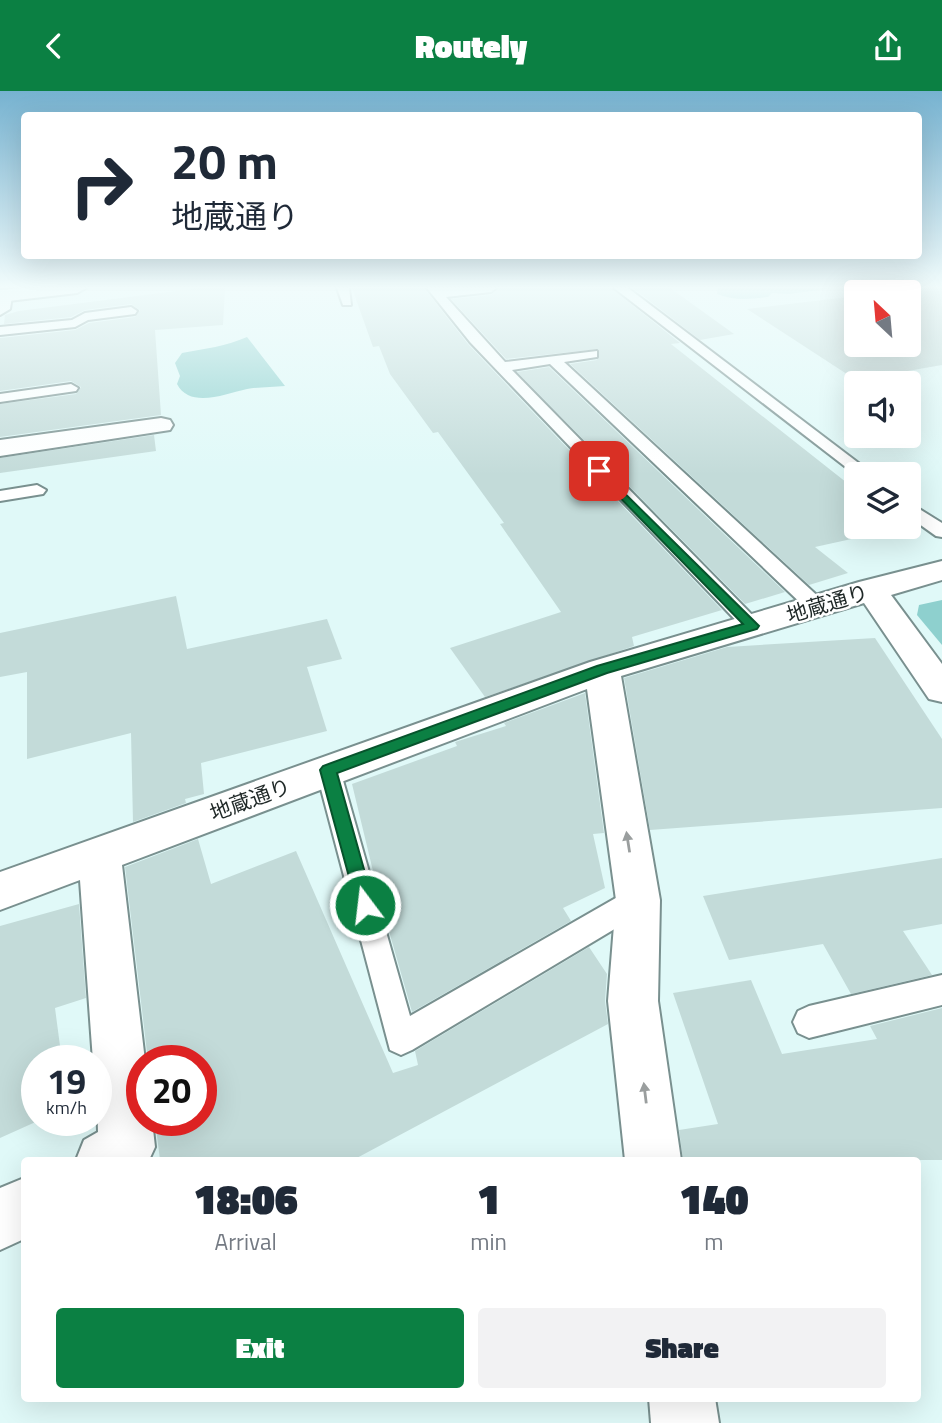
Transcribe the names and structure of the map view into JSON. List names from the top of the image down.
{
  "streets": {
    "street": ["地蔵通り"]
  },
  "north": "top left",
  "page": {
    "header": "Routely",
    "turn": ["20 m", "地蔵通り"],
    "speed": "19 km/h",
    "limit": "20",
    "eta": [
      "18:06",
      "Arrival",
      "1",
      "min",
      "140",
      "m"
    ],
    "buttons": ["Exit", "Share"]
  }
}
